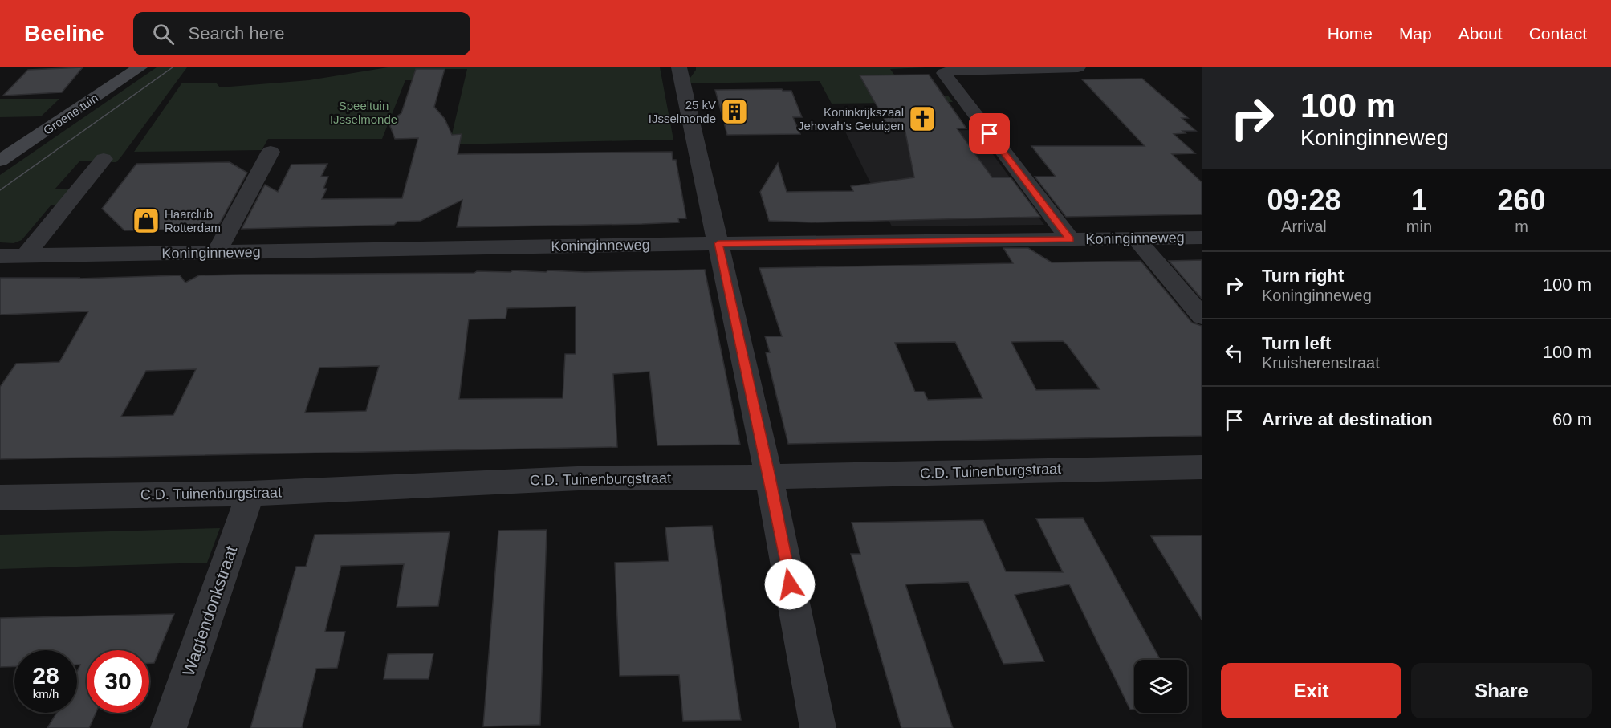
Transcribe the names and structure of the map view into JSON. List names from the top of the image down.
{
  "streets": {
    "street": [
      "Groene tuin",
      "Koninginneweg",
      "C.D. Tuinenburgstraat",
      "Wagtendonkstraat"
    ]
  },
  "crossings": [
    ["C.D. Tuinenburgstraat", "Wagtendonkstraat"]
  ],
  "parks": ["Speeltuin IJsselmonde"],
  "places": {
    "building": ["25 kV IJsselmonde"],
    "church": ["Koninkrijkszaal Jehovah's Getuigen"],
    "shop": ["Haarclub Rotterdam"]
  },
  "page": {
    "header": "Beeline",
    "search": "Search here",
    "nav": [
      "Home",
      "Map",
      "About",
      "Contact"
    ],
    "turn": ["100 m", "Koninginneweg"],
    "eta": [
      "09:28",
      "Arrival",
      "1",
      "min",
      "260",
      "m"
    ],
    "list": [
      {
        "name": "Turn right",
        "note": "Koninginneweg",
        "value": "100 m"
      },
      {
        "name": "Turn left",
        "note": "Kruisherenstraat",
        "value": "100 m"
      },
      {
        "name": "Arrive at destination",
        "value": "60 m"
      }
    ],
    "speed": "28 km/h",
    "limit": "30",
    "buttons": ["Exit", "Share"]
  }
}
